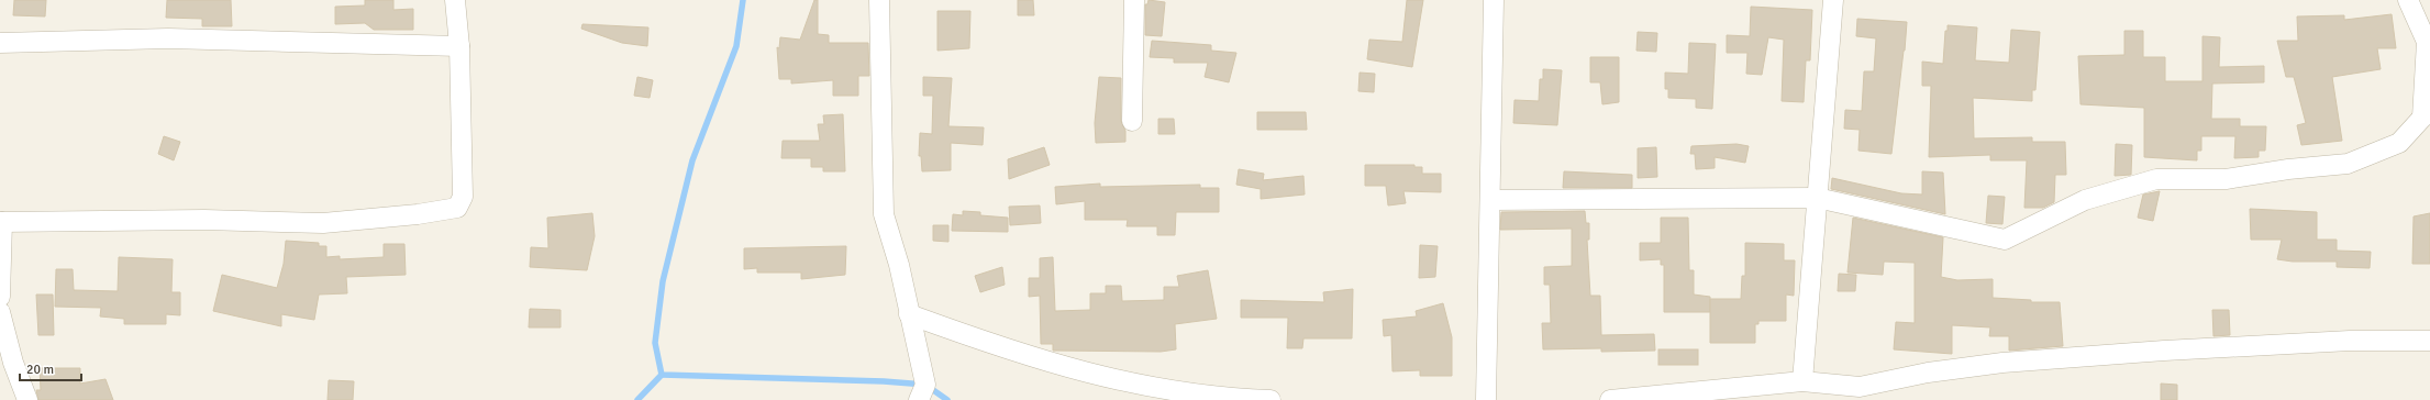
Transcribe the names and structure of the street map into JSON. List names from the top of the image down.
{
  "scale_bar": "20 m"
}
